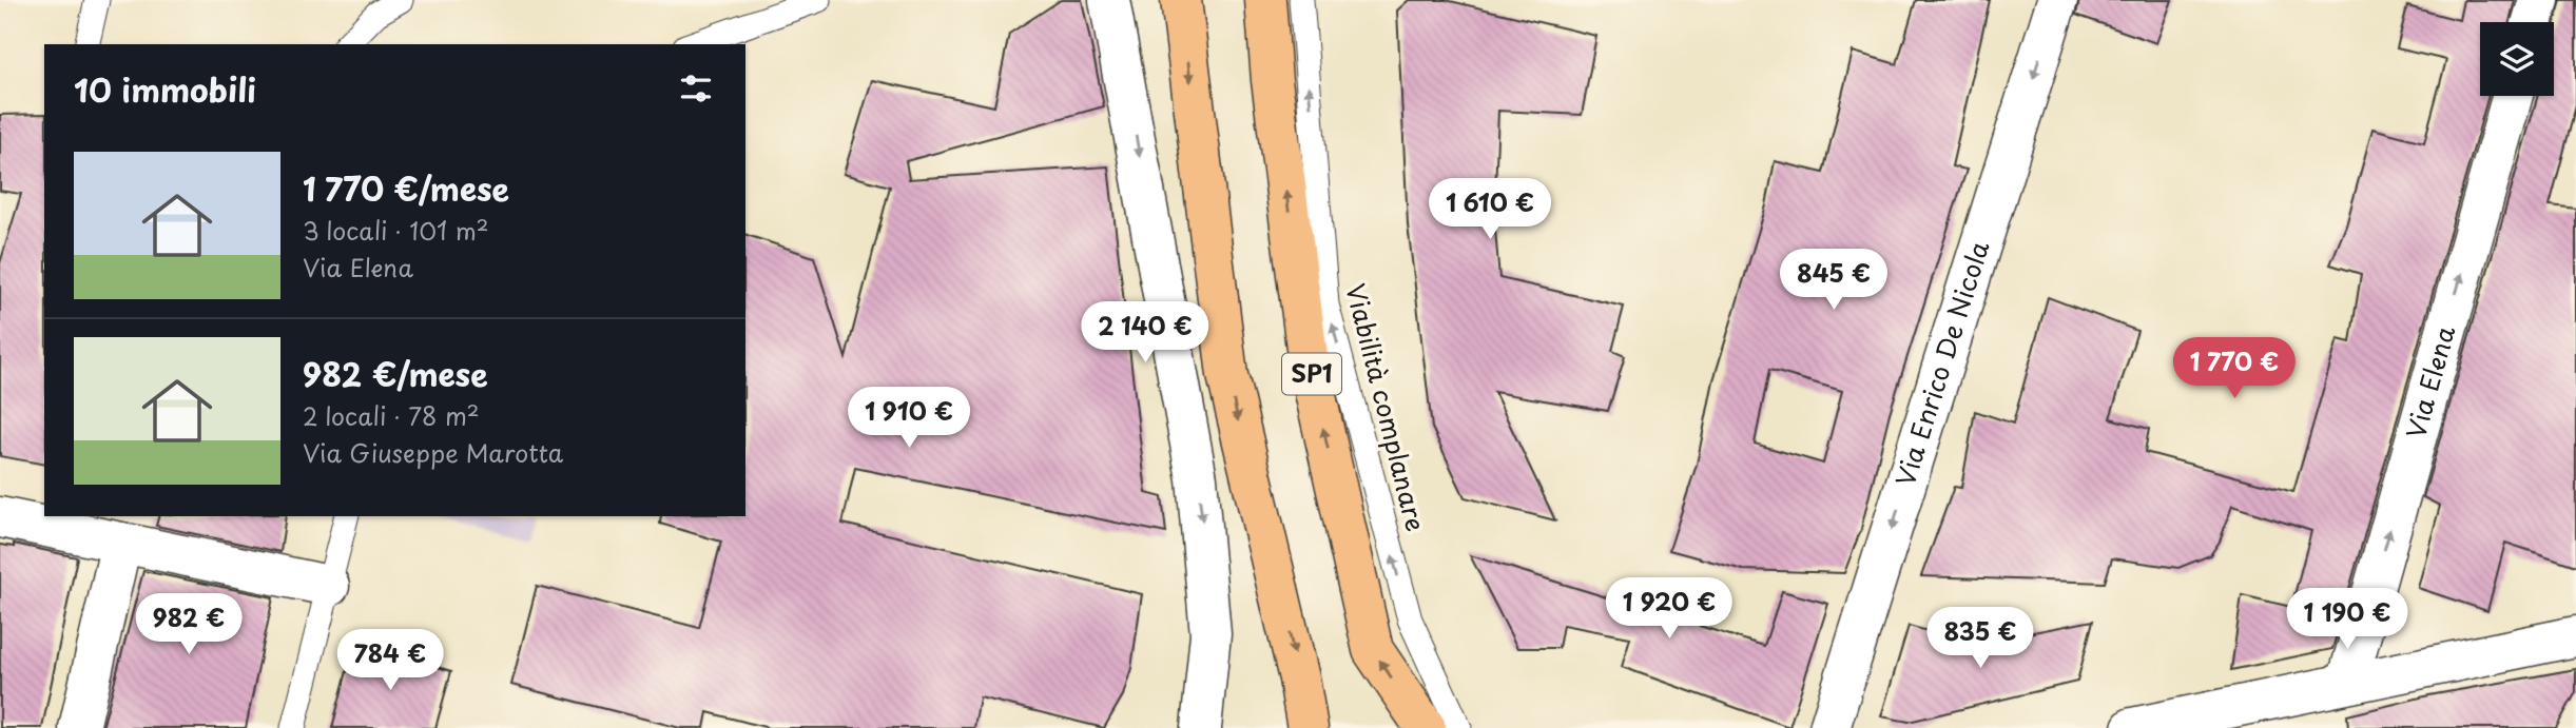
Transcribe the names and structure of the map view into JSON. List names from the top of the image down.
{
  "streets": {
    "highway": ["SP1"],
    "street": ["Via Enrico De Nicola", "Via Elena"],
    "lane": ["Viabilità complanare"]
  },
  "one_way": ["Via Enrico De Nicola", "Via Elena", "Viabilità complanare"],
  "page": {
    "heading": "10 immobili",
    "list": [
      {
        "name": "1 770 €/mese",
        "note": "3 locali · 101 m² · Via Elena"
      },
      {
        "name": "982 €/mese",
        "note": "2 locali · 78 m² · Via Giuseppe Marotta"
      }
    ],
    "price": [
      "1 610 €",
      "845 €",
      "2 140 €",
      "1 770 €",
      "1 910 €",
      "1 920 €",
      "1 190 €",
      "982 €",
      "835 €",
      "784 €"
    ]
  }
}
